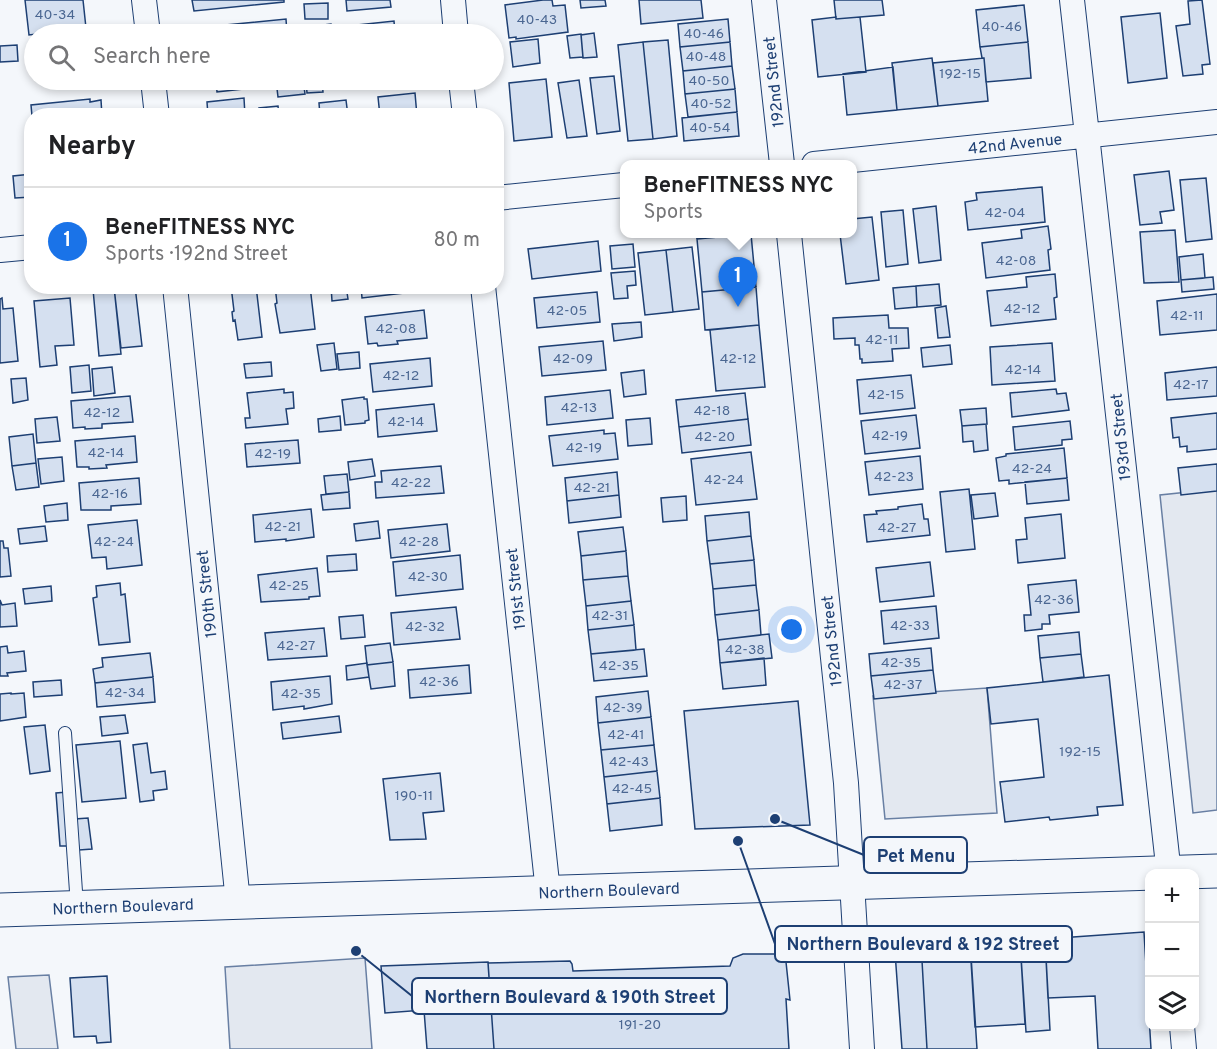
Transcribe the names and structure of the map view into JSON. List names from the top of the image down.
{
  "streets": {
    "main road": ["Northern Boulevard"],
    "street": [
      "192nd Street",
      "42nd Avenue",
      "193rd Street",
      "191st Street",
      "190th Street"
    ]
  },
  "crossings": [
    ["192nd Street", "Northern Boulevard"],
    ["42nd Avenue", "193rd Street"],
    ["191st Street", "Northern Boulevard"],
    ["190th Street", "Northern Boulevard"]
  ],
  "places": ["Pet Menu", "Northern Boulevard & 192 Street", "Northern Boulevard & 190th Street"],
  "house_numbers": [
    "40-34",
    "40-43",
    "40-46",
    "40-46",
    "40-48",
    "192-15",
    "40-50",
    "40-52",
    "40-54",
    "42-04",
    "42-08",
    "42-12",
    "42-05",
    "42-11",
    "42-08",
    "42-11",
    "42-09",
    "42-12",
    "42-14",
    "42-12",
    "42-17",
    "42-15",
    "42-13",
    "42-18",
    "42-12",
    "42-14",
    "42-19",
    "42-20",
    "42-19",
    "42-14",
    "42-19",
    "42-24",
    "42-23",
    "42-24",
    "42-22",
    "42-21",
    "42-16",
    "42-21",
    "42-27",
    "42-24",
    "42-28",
    "42-30",
    "42-25",
    "42-36",
    "42-31",
    "42-33",
    "42-32",
    "42-27",
    "42-38",
    "42-35",
    "42-35",
    "42-36",
    "42-37",
    "42-34",
    "42-35",
    "42-39",
    "42-41",
    "192-15",
    "42-43",
    "42-45",
    "190-11",
    "191-20"
  ],
  "page": {
    "search": "Search here",
    "heading": "Nearby",
    "popup": ["BeneFITNESS NYC", "Sports"],
    "list": [
      {
        "mark": "1",
        "name": "BeneFITNESS NYC",
        "note": "Sports · 192nd Street",
        "value": "80 m"
      }
    ],
    "pins": "1",
    "map_buttons": ["+", "−"]
  }
}
